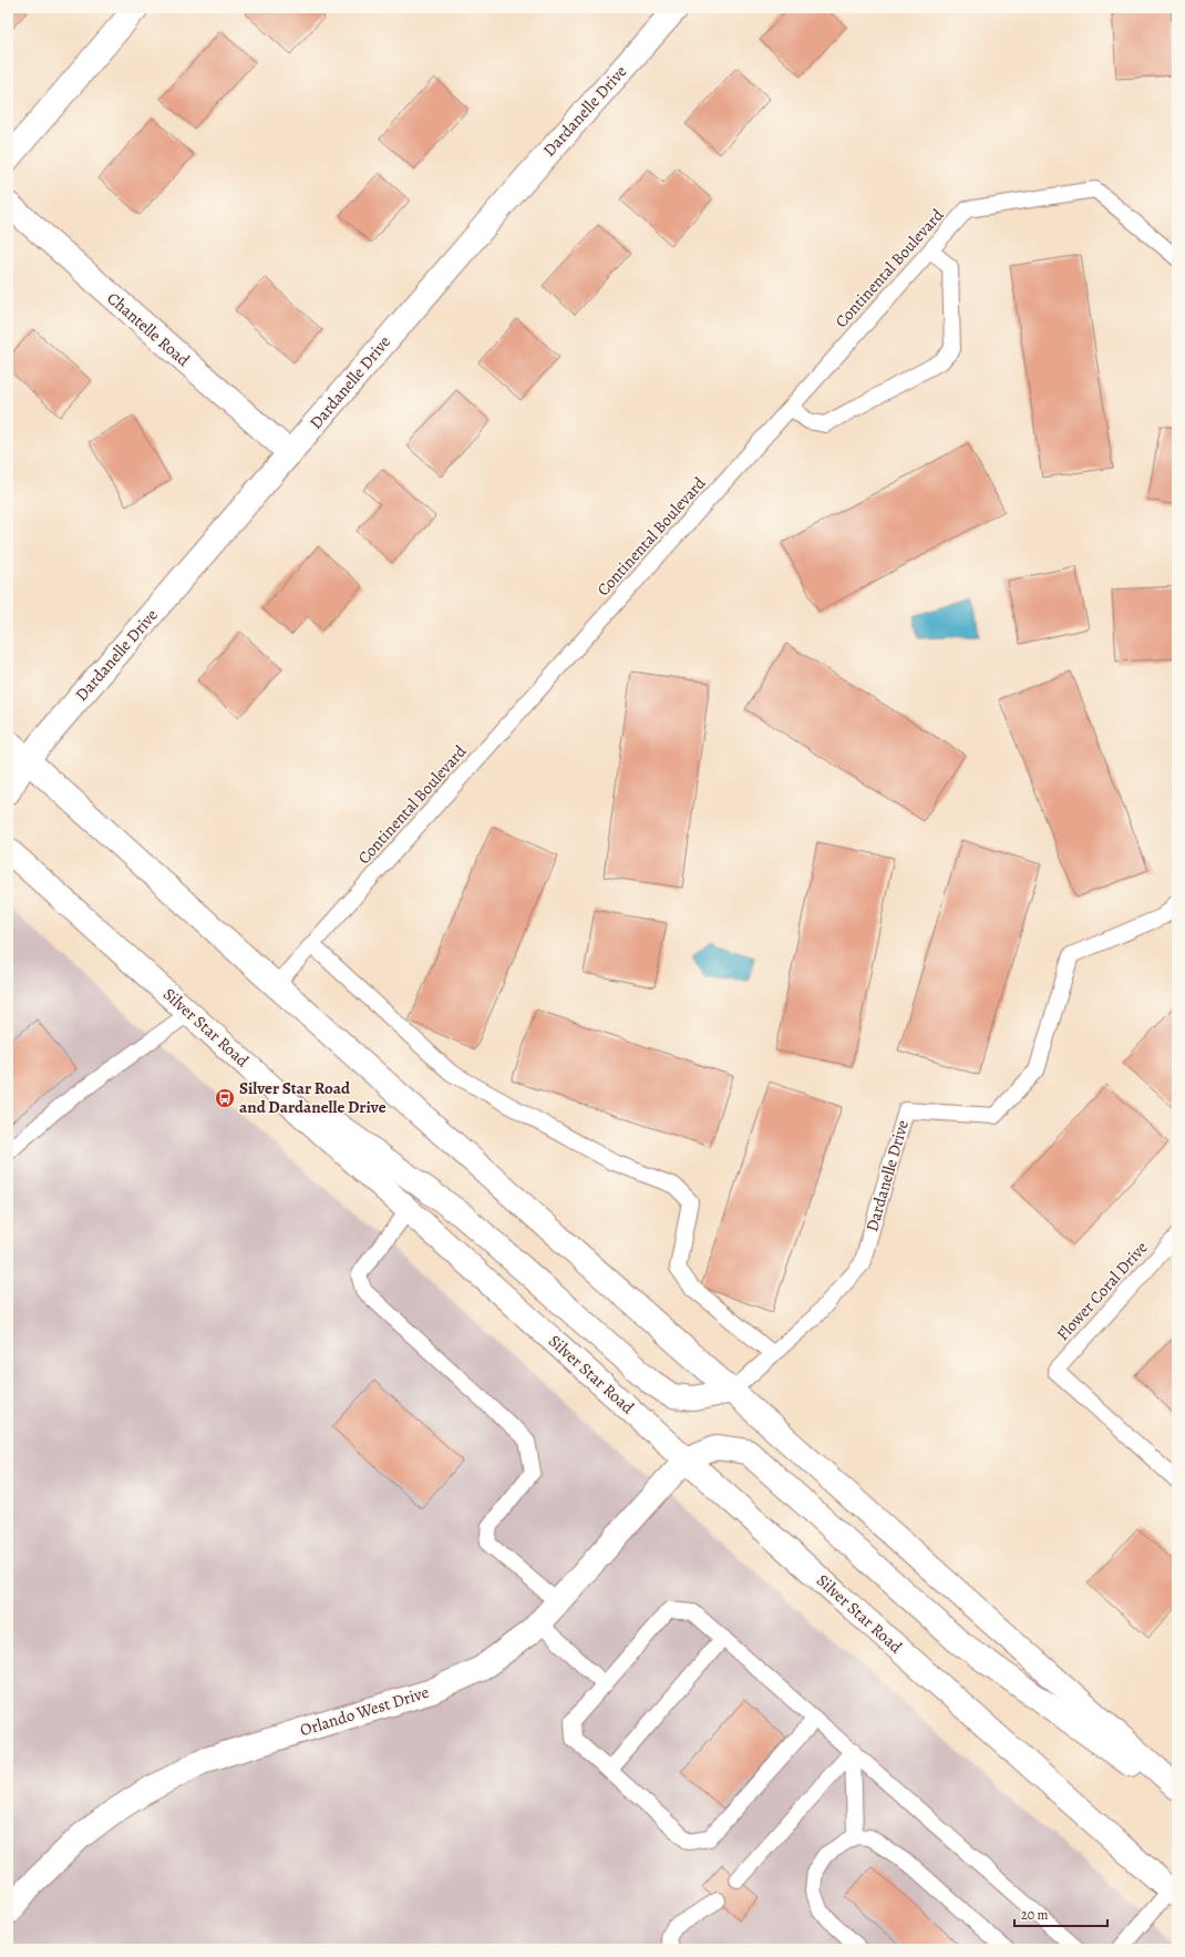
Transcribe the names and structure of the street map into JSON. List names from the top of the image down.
{
  "streets": {
    "main road": [
      "Dardanelle Drive",
      "Chantelle Road",
      "Silver Star Road",
      "Orlando West Drive"
    ],
    "lane": ["Continental Boulevard", "Flower Coral Drive"]
  },
  "crossings": [
    ["Dardanelle Drive", "Chantelle Road"],
    ["Silver Star Road", "Orlando West Drive"]
  ],
  "places": {
    "bus stop": ["Silver Star Road and Dardanelle Drive"]
  },
  "scale_bar": "20 m"
}
